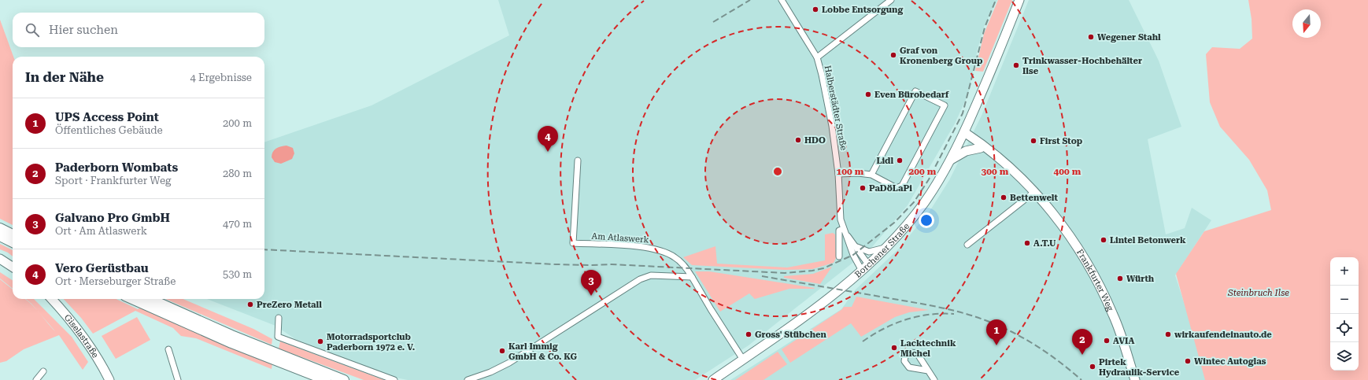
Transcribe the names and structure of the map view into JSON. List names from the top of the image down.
{
  "streets": {
    "main road": ["Borchener Straße", "Frankfurter Weg", "Giselastraße"],
    "street": ["Halberstädter Straße", "Am Atlaswerk"]
  },
  "crossings": [
    ["Halberstädter Straße", "Borchener Straße"],
    ["Am Atlaswerk", "Borchener Straße"],
    ["Borchener Straße", "Frankfurter Weg"]
  ],
  "parks": ["Steinbruch Ilse"],
  "places": [
    "Lobbe Entsorgung",
    "Wegener Stahl",
    "Graf von Kronenberg Group",
    "Trinkwasser-Hochbehälter Ilse",
    "Even Bürobedarf",
    "HDO",
    "First Stop",
    "Lidl",
    "PaDöLaPi",
    "Bettenwelt",
    "Lintel Betonwerk",
    "A.T.U",
    "Würth",
    "PreZero Metall",
    "Gross' Stübchen",
    "wirkaufendeinauto.de",
    "AVIA",
    "Motorradsportclub Paderborn 1972 e. V.",
    "Lacktechnik Michel",
    "Karl Immig GmbH & Co. KG",
    "Wintec Autoglas",
    "Pirtek Hydraulik-Service"
  ],
  "north": "bottom",
  "page": {
    "search": "Hier suchen",
    "heading": ["In der Nähe", "4 Ergebnisse"],
    "list": [
      {
        "mark": "1",
        "name": "UPS Access Point",
        "note": "Öffentliches Gebäude",
        "value": "200 m"
      },
      {
        "mark": "2",
        "name": "Paderborn Wombats",
        "note": "Sport · Frankfurter Weg",
        "value": "280 m"
      },
      {
        "mark": "3",
        "name": "Galvano Pro GmbH",
        "note": "Ort · Am Atlaswerk",
        "value": "470 m"
      },
      {
        "mark": "4",
        "name": "Vero Gerüstbau",
        "note": "Ort · Merseburger Straße",
        "value": "530 m"
      }
    ],
    "pins": [
      "4",
      "3",
      "1",
      "2"
    ],
    "map_buttons": ["+", "−"]
  },
  "rings": [
    "100 m",
    "200 m",
    "300 m",
    "400 m"
  ]
}
